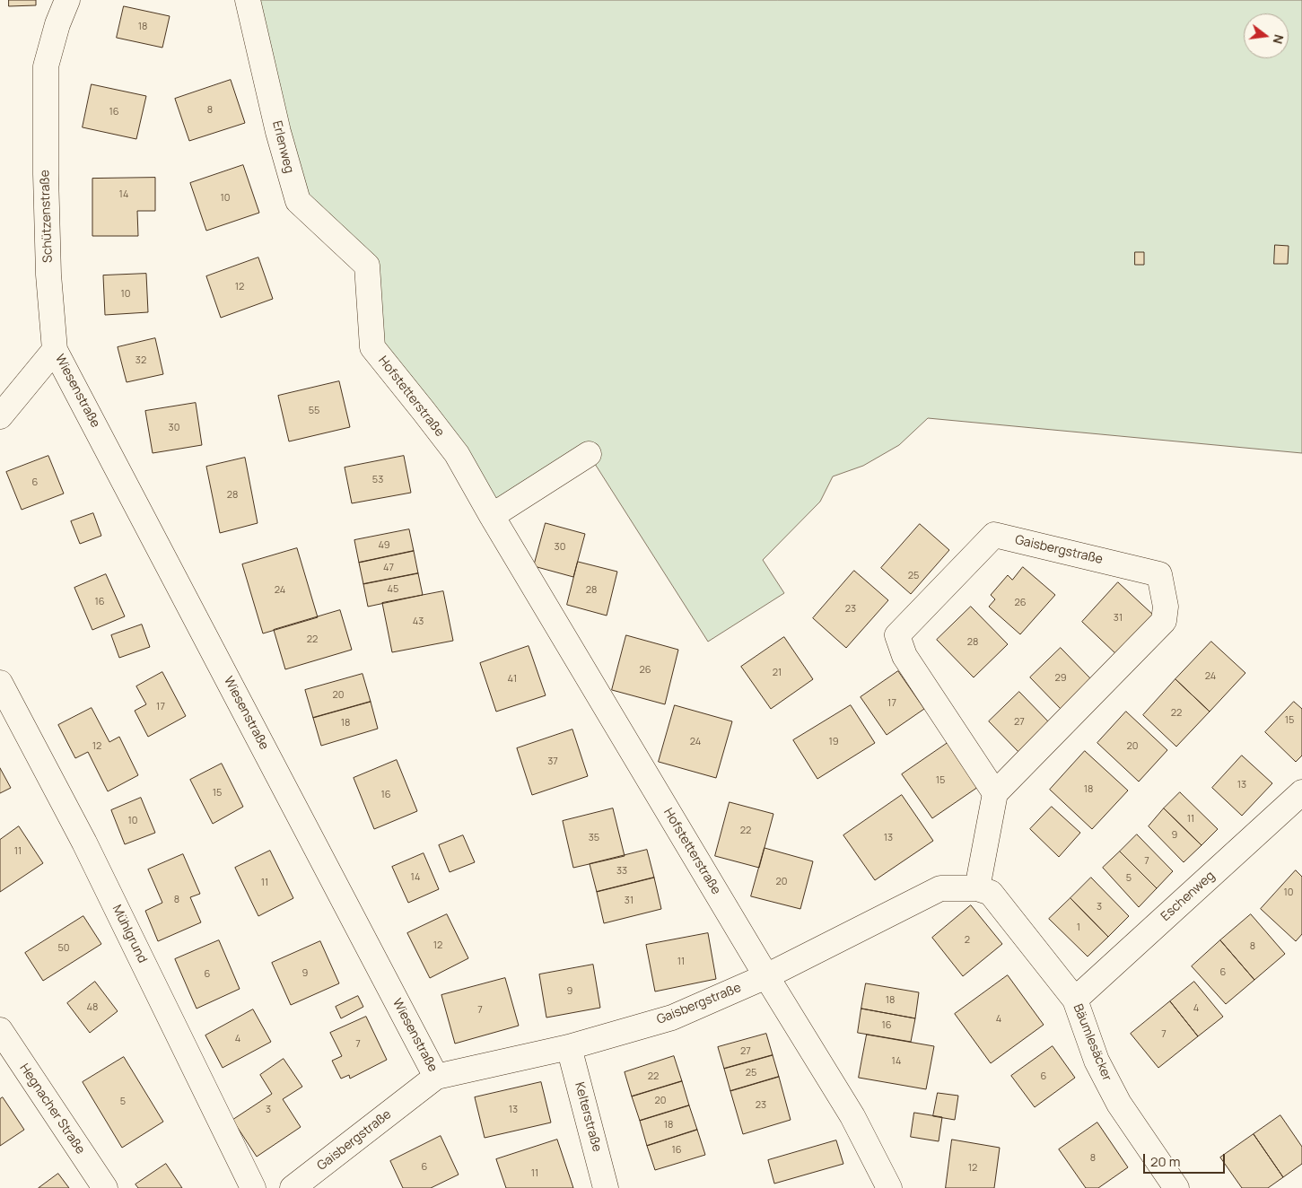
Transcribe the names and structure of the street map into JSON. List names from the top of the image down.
{
  "streets": {
    "street": [
      "Erlenweg",
      "Schützenstraße",
      "Wiesenstraße",
      "Hofstetterstraße",
      "Gaisbergstraße",
      "Eschenweg",
      "Mühlgrund",
      "Bäumlesäcker",
      "Hegnacher Straße",
      "Kelterstraße"
    ]
  },
  "crossings": [
    ["Erlenweg", "Hofstetterstraße"],
    ["Schützenstraße", "Wiesenstraße"],
    ["Wiesenstraße", "Gaisbergstraße"],
    ["Hofstetterstraße", "Gaisbergstraße"],
    ["Gaisbergstraße", "Bäumlesäcker"],
    ["Gaisbergstraße", "Kelterstraße"],
    ["Eschenweg", "Bäumlesäcker"]
  ],
  "house_numbers": [
    "18",
    "8",
    "16",
    "14",
    "10",
    "12",
    "10",
    "32",
    "55",
    "30",
    "53",
    "6",
    "28",
    "49",
    "30",
    "47",
    "25",
    "45",
    "24",
    "28",
    "16",
    "26",
    "23",
    "31",
    "43",
    "22",
    "28",
    "26",
    "21",
    "24",
    "29",
    "41",
    "20",
    "17",
    "17",
    "22",
    "15",
    "27",
    "18",
    "24",
    "19",
    "12",
    "20",
    "37",
    "15",
    "13",
    "18",
    "15",
    "16",
    "11",
    "10",
    "22",
    "9",
    "35",
    "13",
    "11",
    "7",
    "33",
    "14",
    "5",
    "20",
    "11",
    "10",
    "8",
    "31",
    "3",
    "1",
    "2",
    "12",
    "8",
    "50",
    "11",
    "6",
    "9",
    "6",
    "9",
    "18",
    "48",
    "4",
    "7",
    "4",
    "16",
    "7",
    "4",
    "7",
    "27",
    "14",
    "25",
    "22",
    "6",
    "20",
    "5",
    "23",
    "3",
    "13",
    "18",
    "16",
    "8",
    "6",
    "12",
    "11"
  ],
  "scale_bar": "20 m",
  "north": "right"
}
